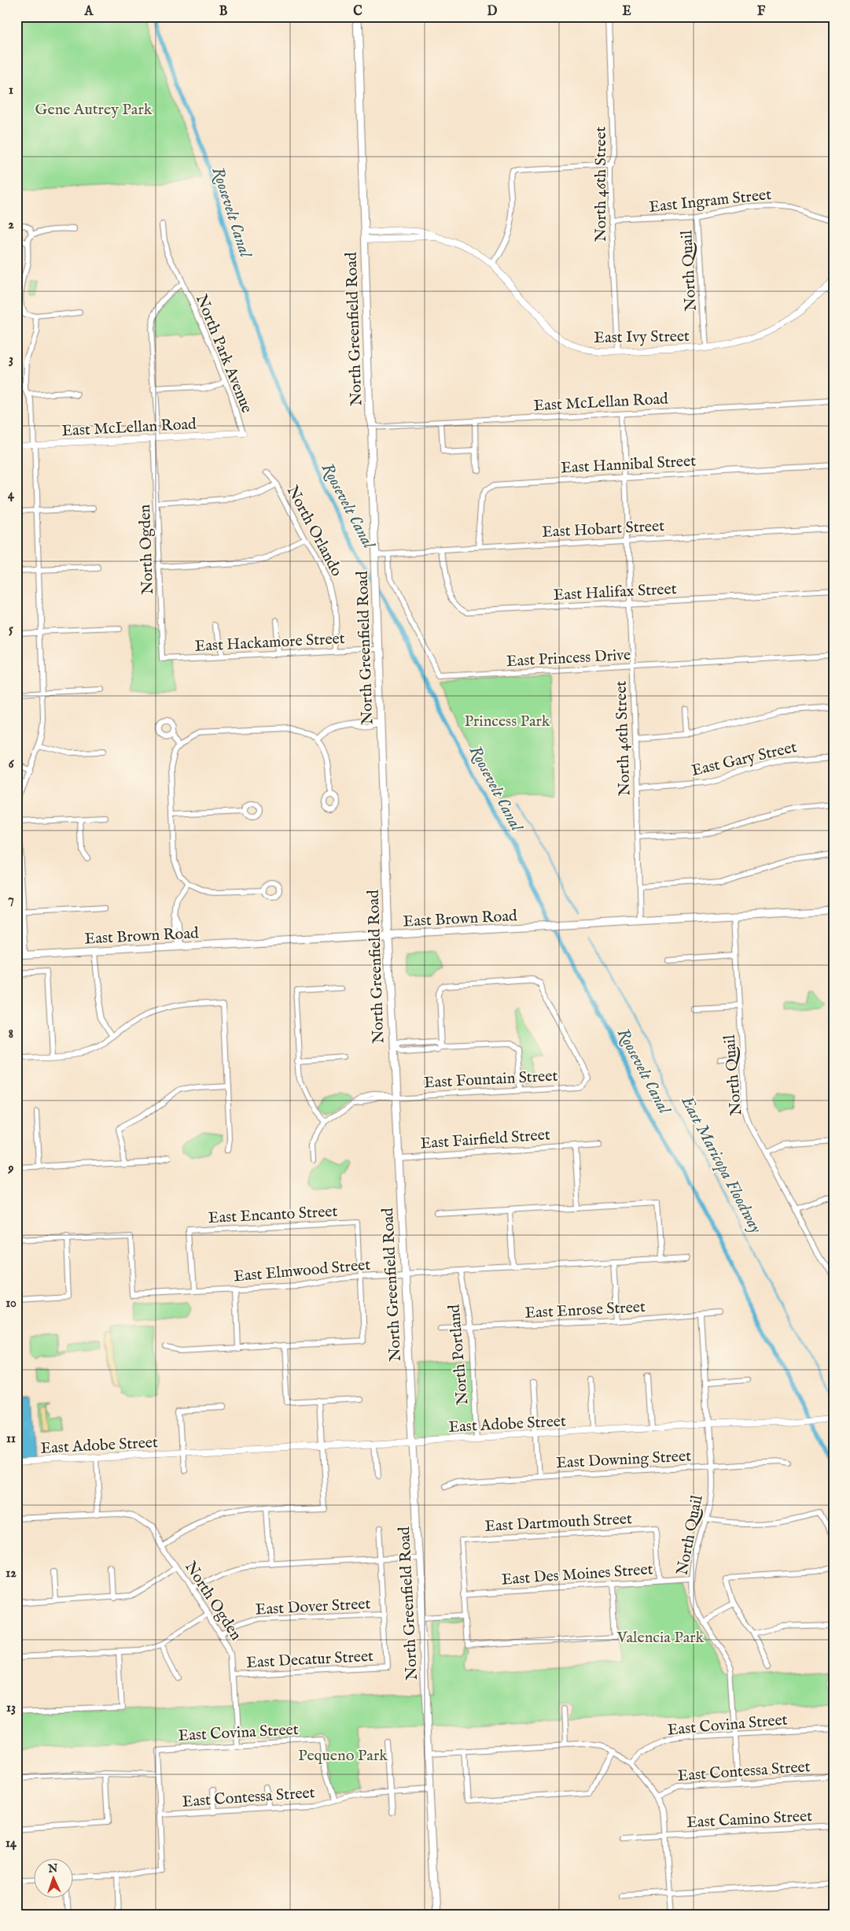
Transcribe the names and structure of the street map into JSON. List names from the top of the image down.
{
  "streets": {
    "main road": ["North Greenfield Road", "East Brown Road"],
    "street": [
      "North 46th Street",
      "East Ingram Street",
      "North Quail",
      "East Ivy Street",
      "North Park Avenue",
      "East McLellan Road",
      "East Hannibal Street",
      "East Hobart Street",
      "North Orlando",
      "North Ogden",
      "East Halifax Street",
      "East Hackamore Street",
      "East Princess Drive",
      "East Gary Street",
      "East Fountain Street",
      "East Fairfield Street",
      "East Encanto Street",
      "East Elmwood Street",
      "East Enrose Street",
      "North Portland",
      "East Adobe Street",
      "East Downing Street",
      "East Dartmouth Street",
      "East Des Moines Street",
      "East Dover Street",
      "East Decatur Street",
      "East Covina Street",
      "East Contessa Street",
      "East Camino Street"
    ]
  },
  "crossings": [
    ["North 46th Street", "East Ingram Street"],
    ["North 46th Street", "East Ivy Street"],
    ["North 46th Street", "East McLellan Road"],
    ["North 46th Street", "East Hannibal Street"],
    ["North 46th Street", "East Hobart Street"],
    ["North 46th Street", "East Halifax Street"],
    ["North 46th Street", "East Princess Drive"],
    ["North 46th Street", "East Gary Street"],
    ["North 46th Street", "East Brown Road"],
    ["East Ingram Street", "North Quail"],
    ["North Quail", "East Ivy Street"],
    ["North Quail", "East Brown Road"],
    ["North Quail", "East Adobe Street"],
    ["North Quail", "East Downing Street"],
    ["North Quail", "East Des Moines Street"],
    ["North Quail", "East Covina Street"],
    ["North Quail", "East Contessa Street"],
    ["North Greenfield Road", "East Ivy Street"],
    ["North Greenfield Road", "East McLellan Road"],
    ["North Greenfield Road", "East Hobart Street"],
    ["North Greenfield Road", "East Hackamore Street"],
    ["North Greenfield Road", "East Brown Road"],
    ["North Greenfield Road", "East Fountain Street"],
    ["North Greenfield Road", "East Fairfield Street"],
    ["North Greenfield Road", "East Elmwood Street"],
    ["North Greenfield Road", "East Adobe Street"],
    ["North Greenfield Road", "East Contessa Street"],
    ["North Park Avenue", "East McLellan Road"],
    ["North Park Avenue", "North Ogden"],
    ["East McLellan Road", "North Ogden"],
    ["East Hannibal Street", "East Hobart Street"],
    ["East Hobart Street", "East Halifax Street"],
    ["East Hobart Street", "East Princess Drive"],
    ["North Orlando", "East Hackamore Street"],
    ["North Ogden", "East Hackamore Street"],
    ["North Ogden", "East Dover Street"],
    ["North Ogden", "East Decatur Street"],
    ["North Ogden", "East Covina Street"],
    ["East Encanto Street", "East Elmwood Street"],
    ["East Elmwood Street", "North Portland"],
    ["East Enrose Street", "North Portland"],
    ["North Portland", "East Adobe Street"],
    ["East Dartmouth Street", "East Des Moines Street"],
    ["East Dover Street", "East Decatur Street"],
    ["East Covina Street", "East Contessa Street"]
  ],
  "water": ["Roosevelt Canal", "East Maricopa Floodway"],
  "parks": [
    "Gene Autrey Park",
    "Princess Park",
    "Valencia Park",
    "Pequeno Park"
  ],
  "north": "top",
  "grid": {
    "columns": [
      "A",
      "B",
      "C",
      "D",
      "E",
      "F"
    ],
    "rows": [
      "1",
      "2",
      "3",
      "4",
      "5",
      "6",
      "7",
      "8",
      "9",
      "10",
      "11",
      "12",
      "13",
      "14"
    ]
  }
}
